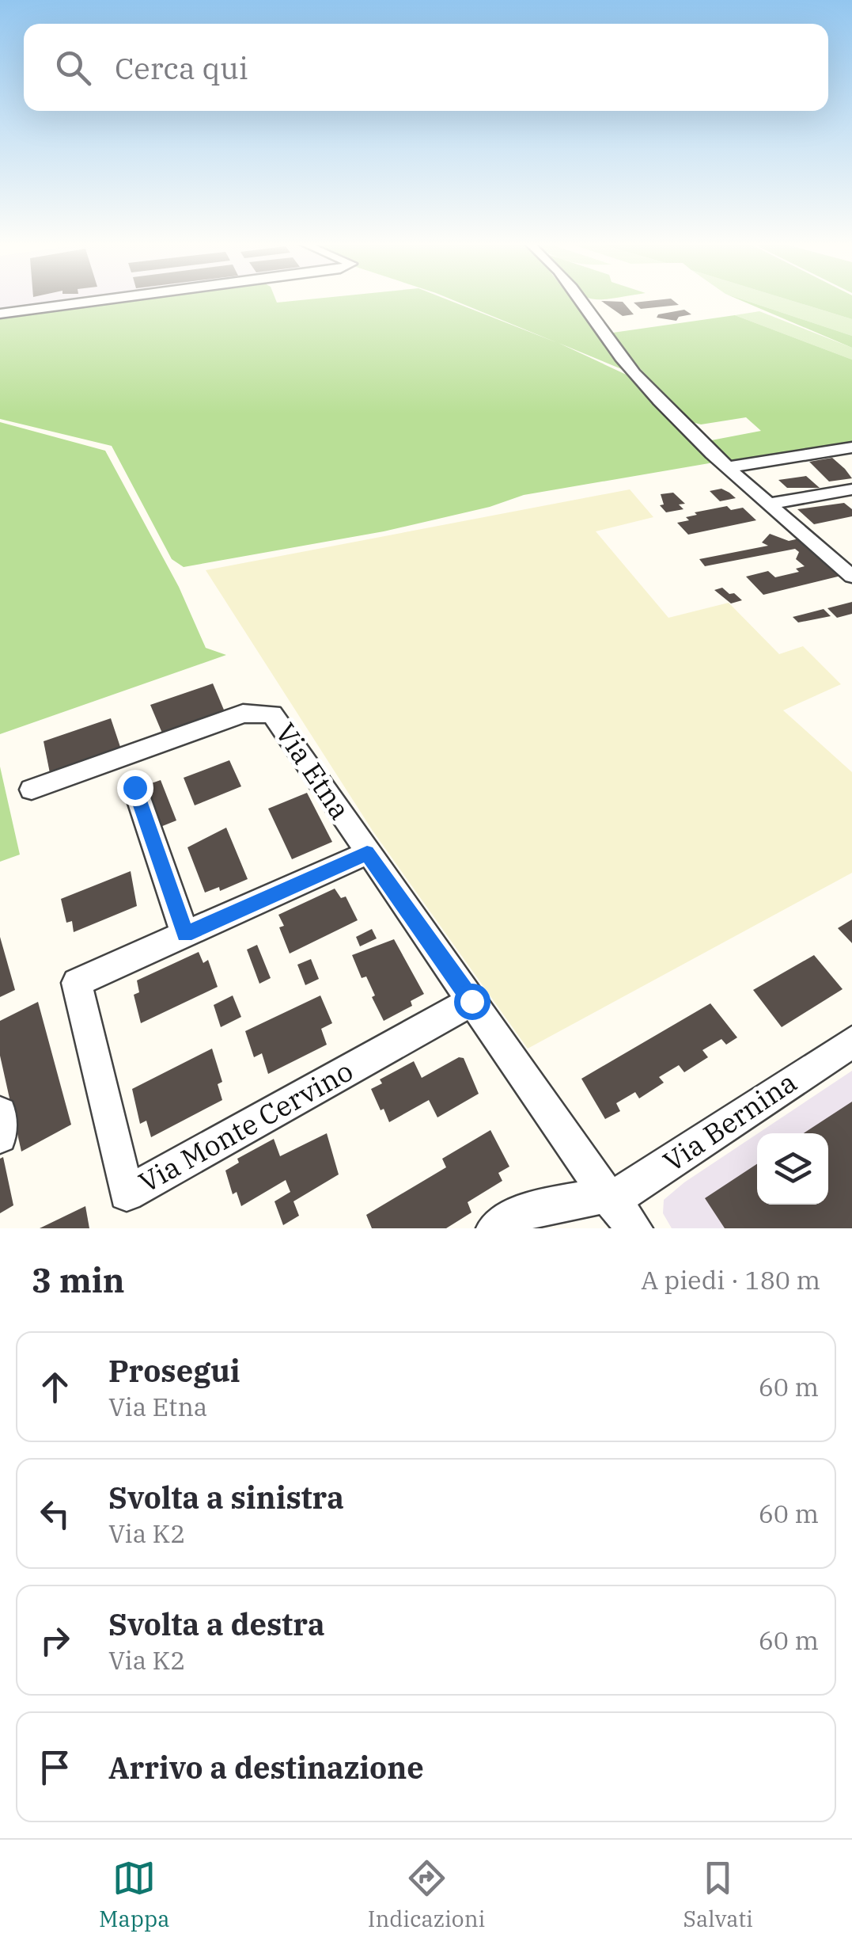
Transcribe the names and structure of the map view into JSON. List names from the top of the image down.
{
  "streets": {
    "street": ["Via Etna", "Via Bernina", "Via Monte Cervino"]
  },
  "crossings": [
    ["Via Etna", "Via Bernina"],
    ["Via Etna", "Via Monte Cervino"]
  ],
  "page": {
    "search": "Cerca qui",
    "heading": ["3 min", "A piedi · 180 m"],
    "list": [
      ["Prosegui", "Via Etna", "60 m"],
      ["Svolta a sinistra", "Via K2", "60 m"],
      ["Svolta a destra", "Via K2", "60 m"],
      "Arrivo a destinazione"
    ],
    "nav": ["Mappa", "Indicazioni", "Salvati"]
  }
}
